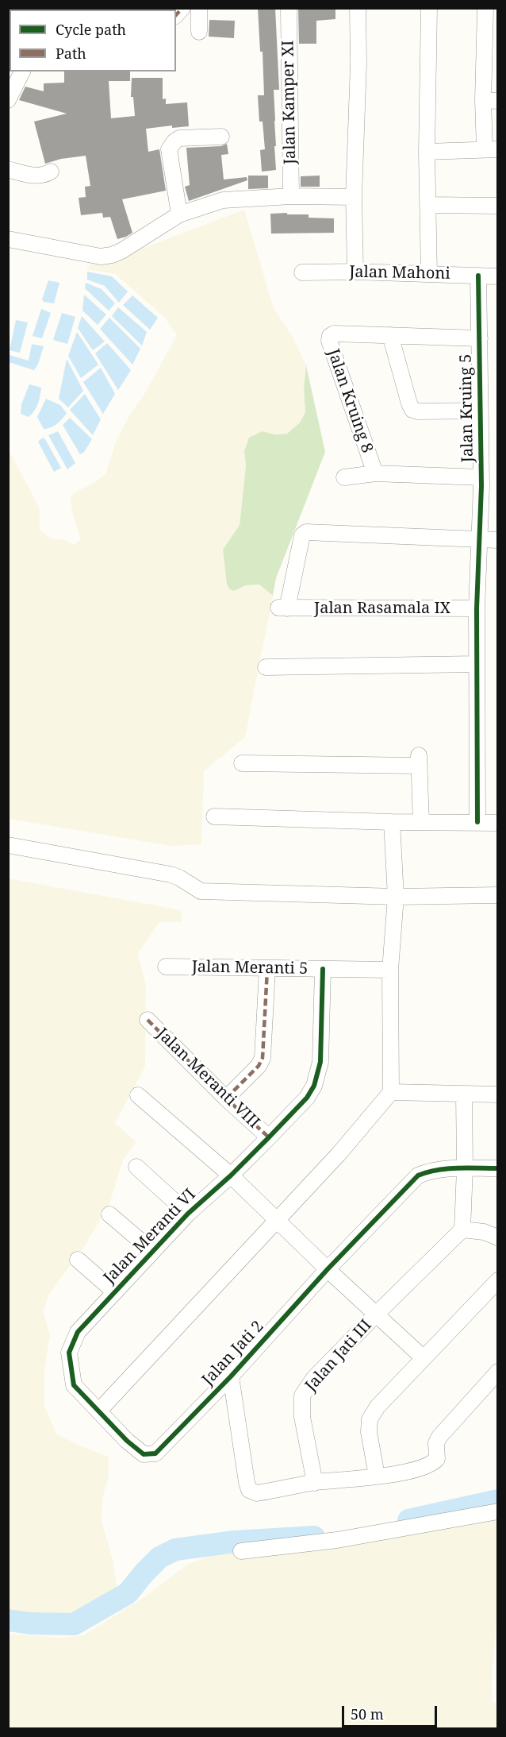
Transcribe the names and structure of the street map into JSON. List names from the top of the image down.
{
  "streets": {
    "street": [
      "Jalan Kamper XI",
      "Jalan Mahoni",
      "Jalan Kruing 8",
      "Jalan Kruing 5",
      "Jalan Rasamala IX",
      "Jalan Meranti 5",
      "Jalan Meranti VIII",
      "Jalan Meranti VI",
      "Jalan Jati 2",
      "Jalan Jati III"
    ]
  },
  "crossings": [
    ["Jalan Mahoni", "Jalan Kruing 5"],
    ["Jalan Kruing 8", "Jalan Kruing 5"],
    ["Jalan Kruing 5", "Jalan Rasamala IX"],
    ["Jalan Meranti 5", "Jalan Meranti VI"],
    ["Jalan Meranti VIII", "Jalan Meranti VI"],
    ["Jalan Meranti VI", "Jalan Jati 2"]
  ],
  "legend": ["Cycle path", "Path"],
  "scale_bar": "50 m"
}
